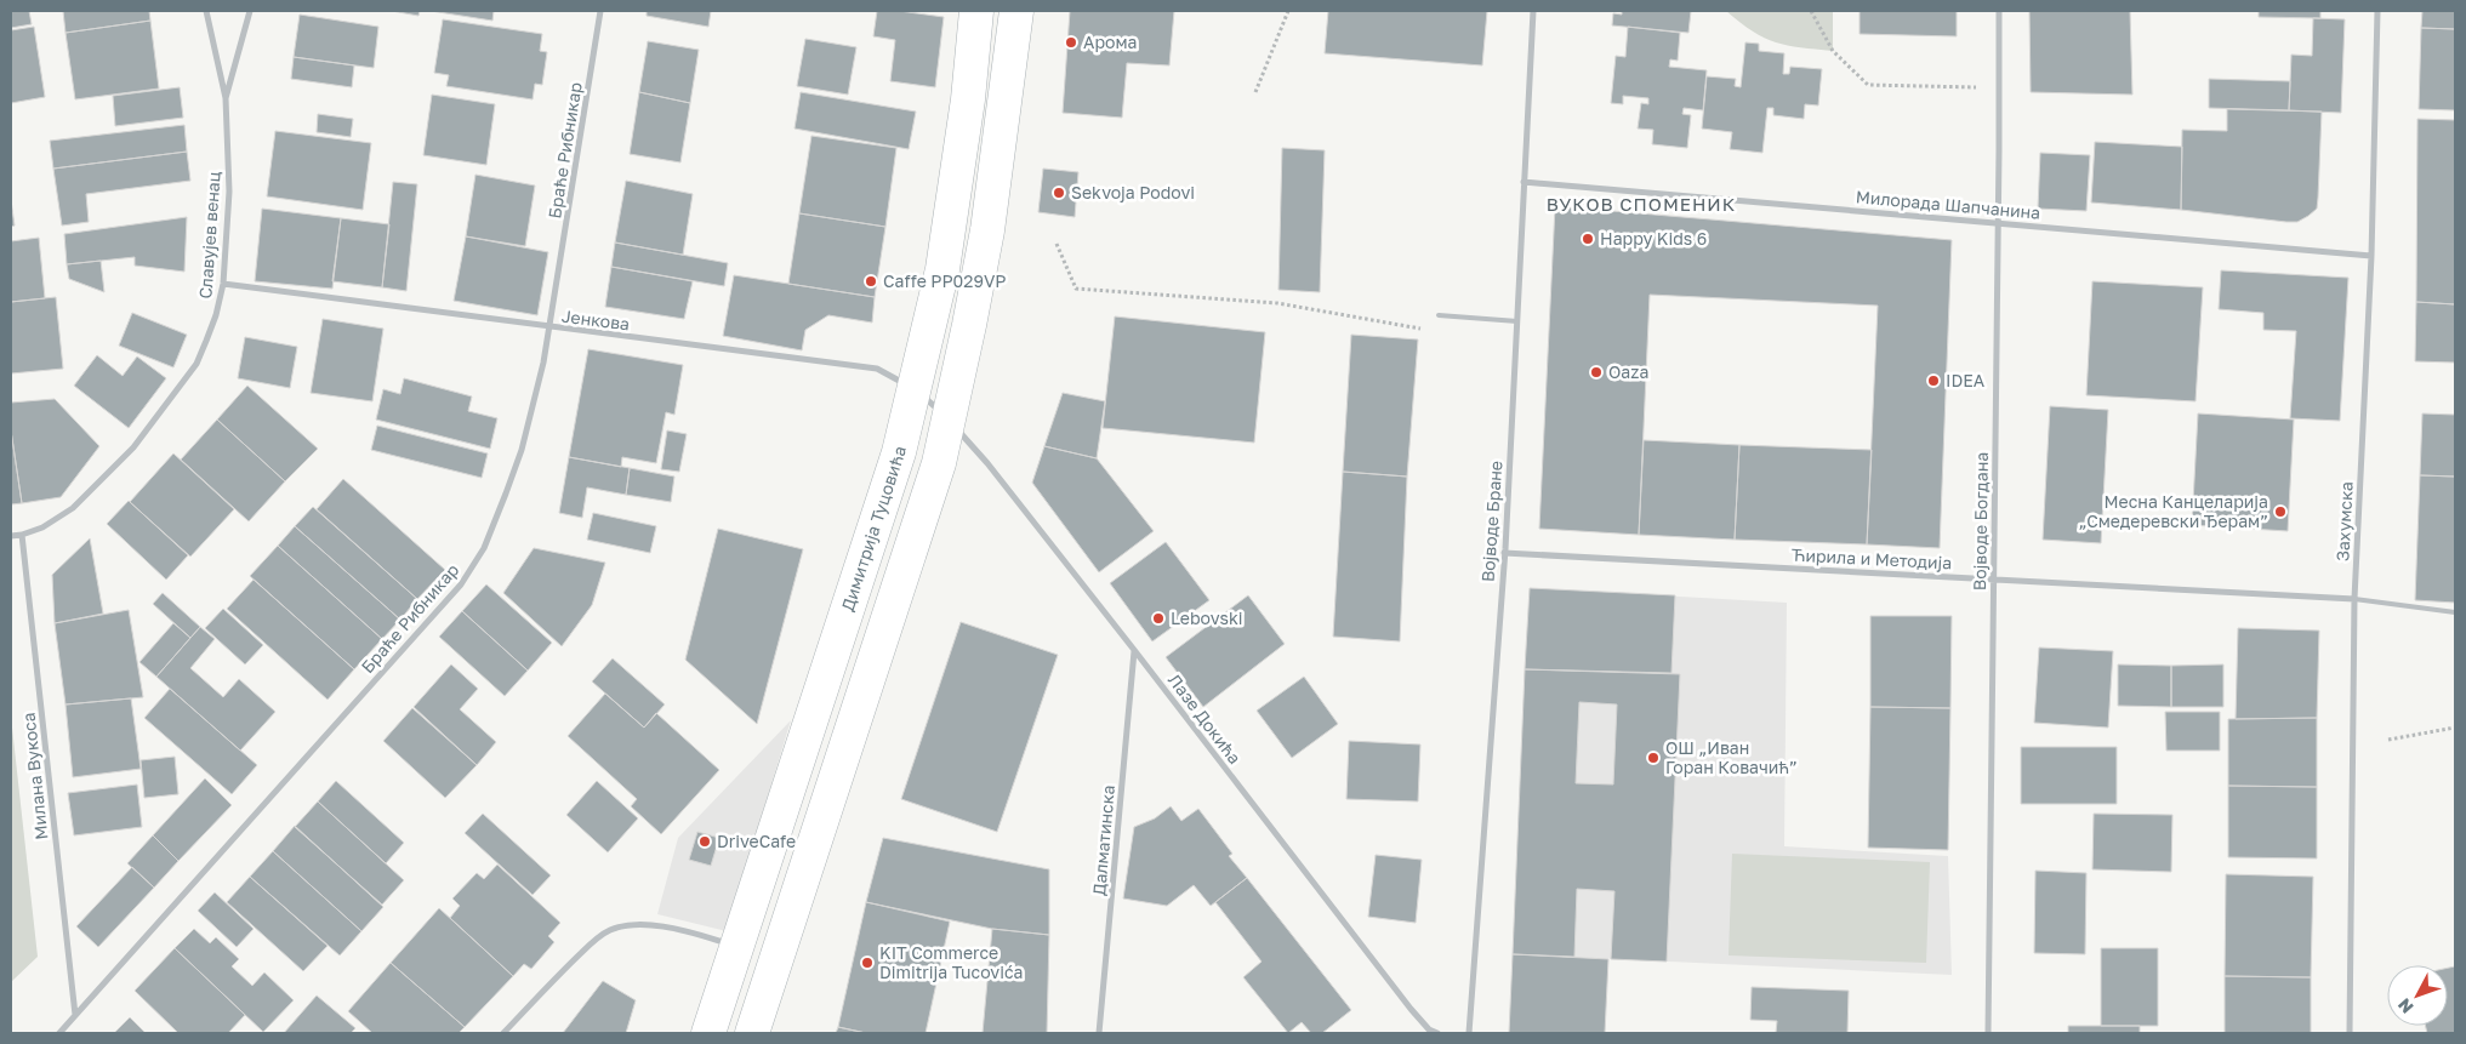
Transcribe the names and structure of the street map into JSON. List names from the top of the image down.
{
  "streets": {
    "main road": ["Димитрија Туцовића"],
    "street": [
      "Браће Рибникар",
      "Милорада Шапчанина",
      "Славујев венац",
      "Јенкова",
      "Војводе Бране",
      "Војводе Богдана",
      "Захумска",
      "Ћирила и Методија",
      "Лазе Докића",
      "Милана Вукоса",
      "Далматинска"
    ]
  },
  "crossings": [
    ["Браће Рибникар", "Јенкова"],
    ["Браће Рибникар", "Милана Вукоса"],
    ["Милорада Шапчанина", "Војводе Бране"],
    ["Милорада Шапчанина", "Војводе Богдана"],
    ["Милорада Шапчанина", "Захумска"],
    ["Славујев венац", "Јенкова"],
    ["Славујев венац", "Милана Вукоса"],
    ["Јенкова", "Димитрија Туцовића"],
    ["Јенкова", "Лазе Докића"],
    ["Војводе Бране", "Ћирила и Методија"],
    ["Војводе Богдана", "Ћирила и Методија"],
    ["Захумска", "Ћирила и Методија"],
    ["Лазе Докића", "Далматинска"]
  ],
  "districts": ["ВУКОВ СПОМЕНИК"],
  "places": [
    "Арома",
    "Sekvoja Podovi",
    "Happy Kids 6",
    "Caffe PP029VP",
    "Oaza",
    "IDEA",
    "Месна Канцеларија „Смедеревски Ђерам”",
    "Lebovski",
    "ОШ „Иван Горан Ковачић”",
    "DriveCafe",
    "KIT Commerce Dimitrija Tucovića"
  ],
  "north": "bottom left"
}
